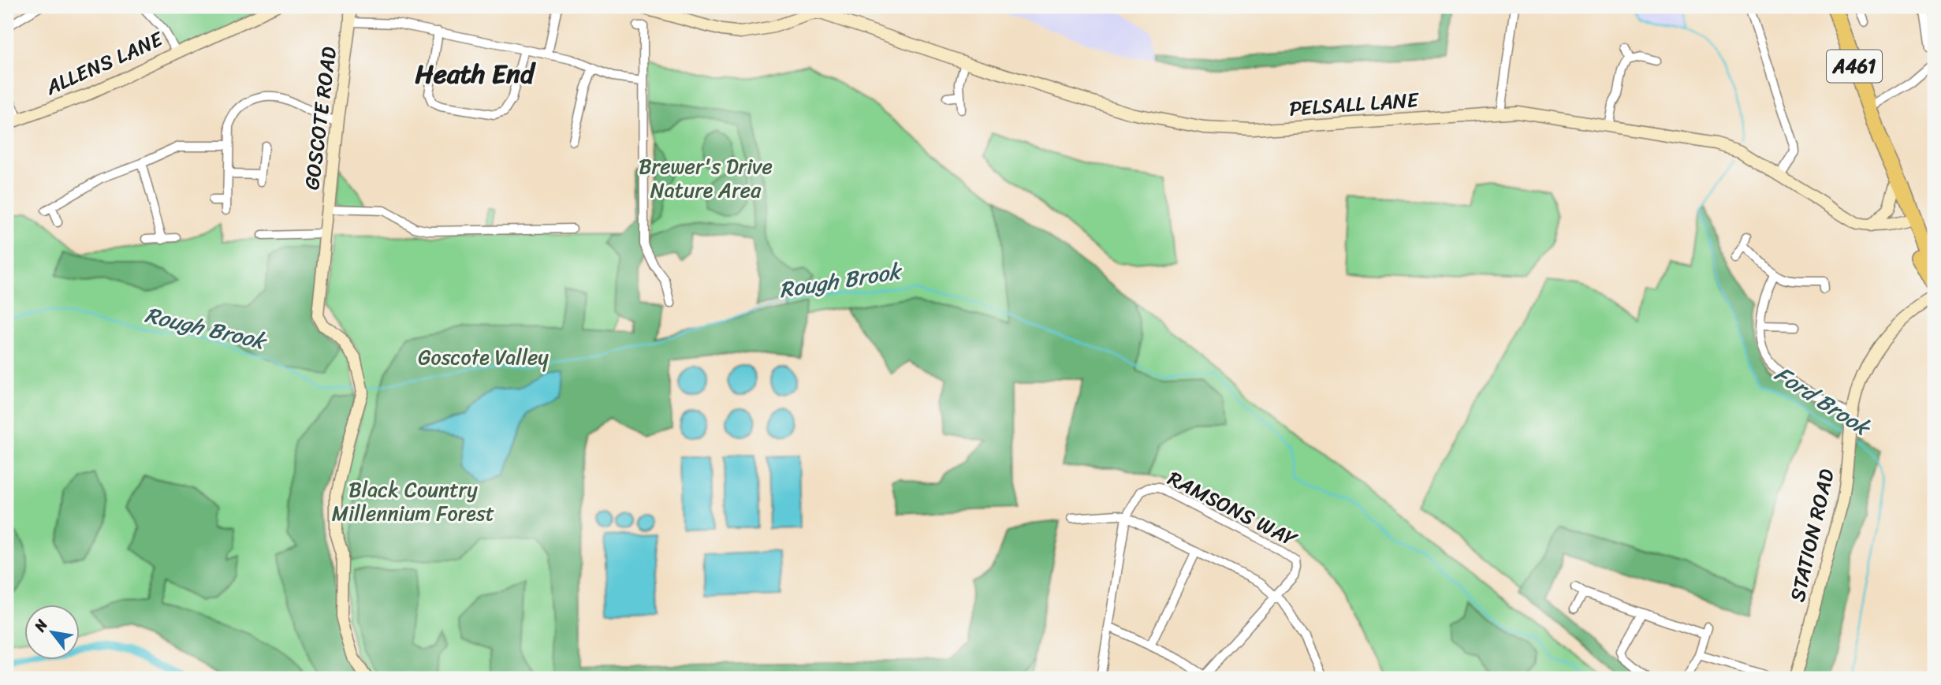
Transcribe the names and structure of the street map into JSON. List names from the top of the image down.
{
  "streets": {
    "highway": ["A461"],
    "street": [
      "ALLENS LANE",
      "PELSALL LANE",
      "GOSCOTE ROAD",
      "RAMSONS WAY",
      "STATION ROAD"
    ]
  },
  "crossings": [
    ["A461", "PELSALL LANE"]
  ],
  "districts": ["Heath End"],
  "water": ["Rough Brook", "Ford Brook"],
  "parks": ["Brewer's Drive Nature Area", "Goscote Valley", "Black Country Millennium Forest"],
  "north": "top left"
}
